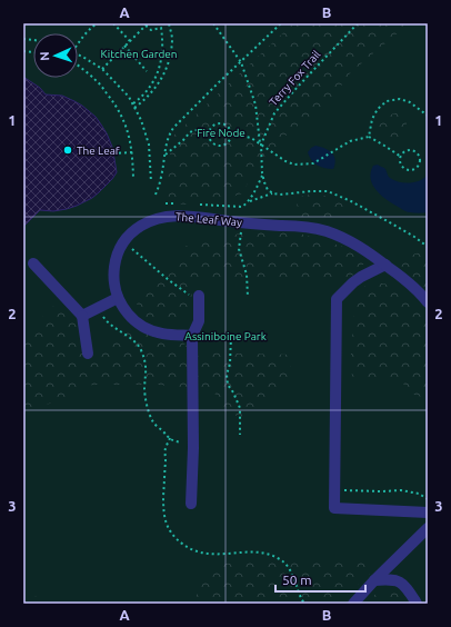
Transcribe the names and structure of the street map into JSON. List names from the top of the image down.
{
  "streets": {
    "street": ["The Leaf Way"],
    "path": ["Terry Fox Trail"]
  },
  "parks": ["Kitchen Garden", "Fire Node", "Assiniboine Park"],
  "places": ["The Leaf"],
  "scale_bar": "50 m",
  "north": "left",
  "grid": {
    "columns": ["A", "B"],
    "rows": ["1", "2", "3"]
  }
}
